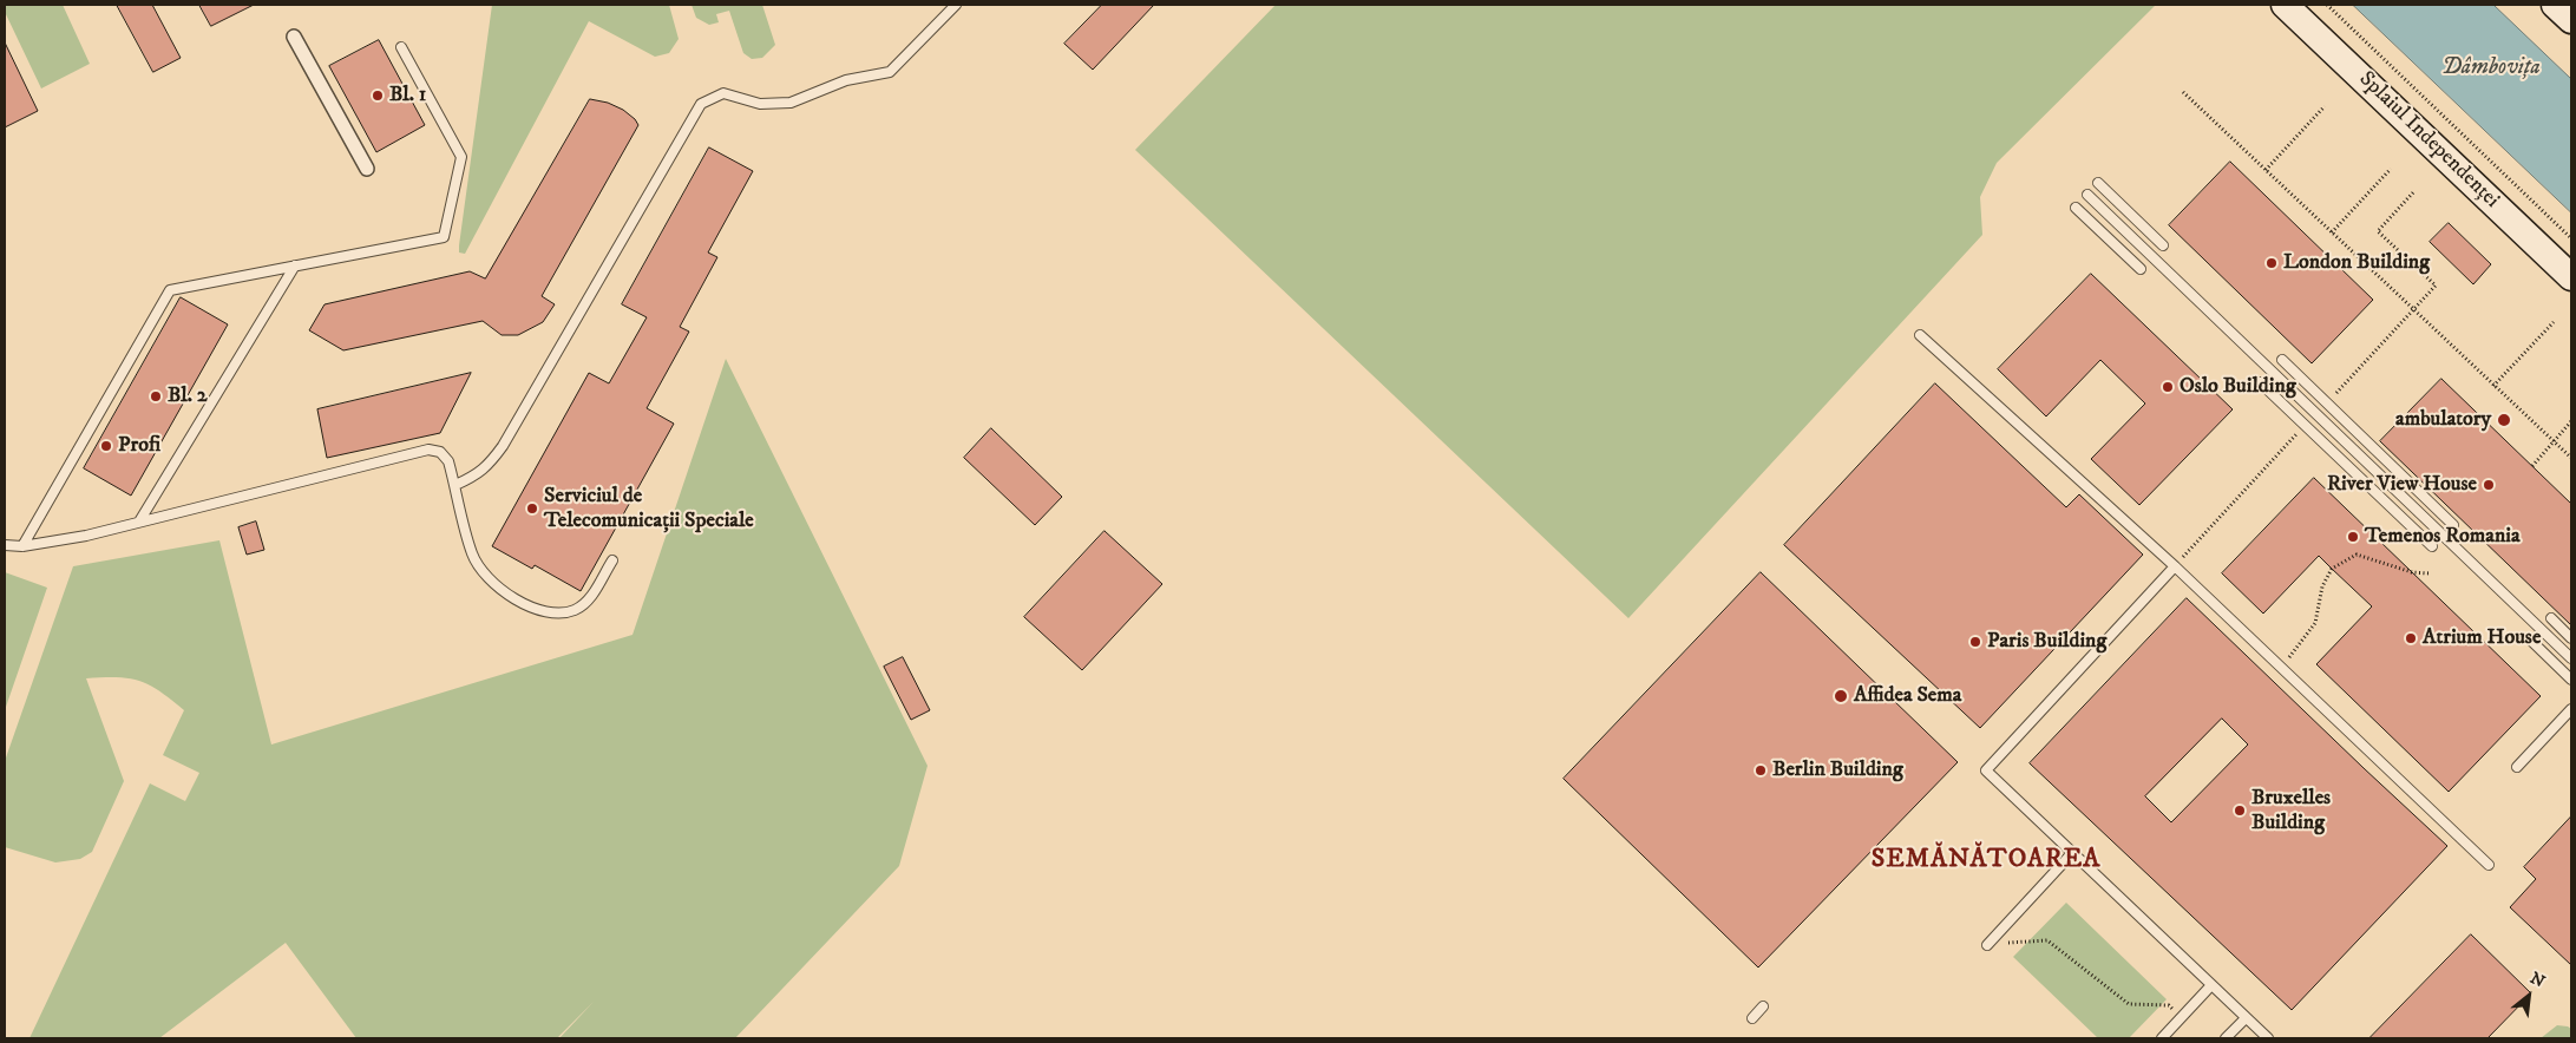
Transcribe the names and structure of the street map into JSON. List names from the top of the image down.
{
  "streets": {
    "main road": ["Splaiul Independenței"]
  },
  "districts": ["SEMĂNĂTOAREA"],
  "water": ["Dâmbovița"],
  "places": [
    "Bl. 1",
    "London Building",
    "Oslo Building",
    "Bl. 2",
    "ambulatory",
    "Profi",
    "River View House",
    "Serviciul de Telecomunicații Speciale",
    "Temenos Romania",
    "Atrium House",
    "Paris Building",
    "Affidea Sema",
    "Berlin Building",
    "Bruxelles Building"
  ],
  "north": "top right"
}
